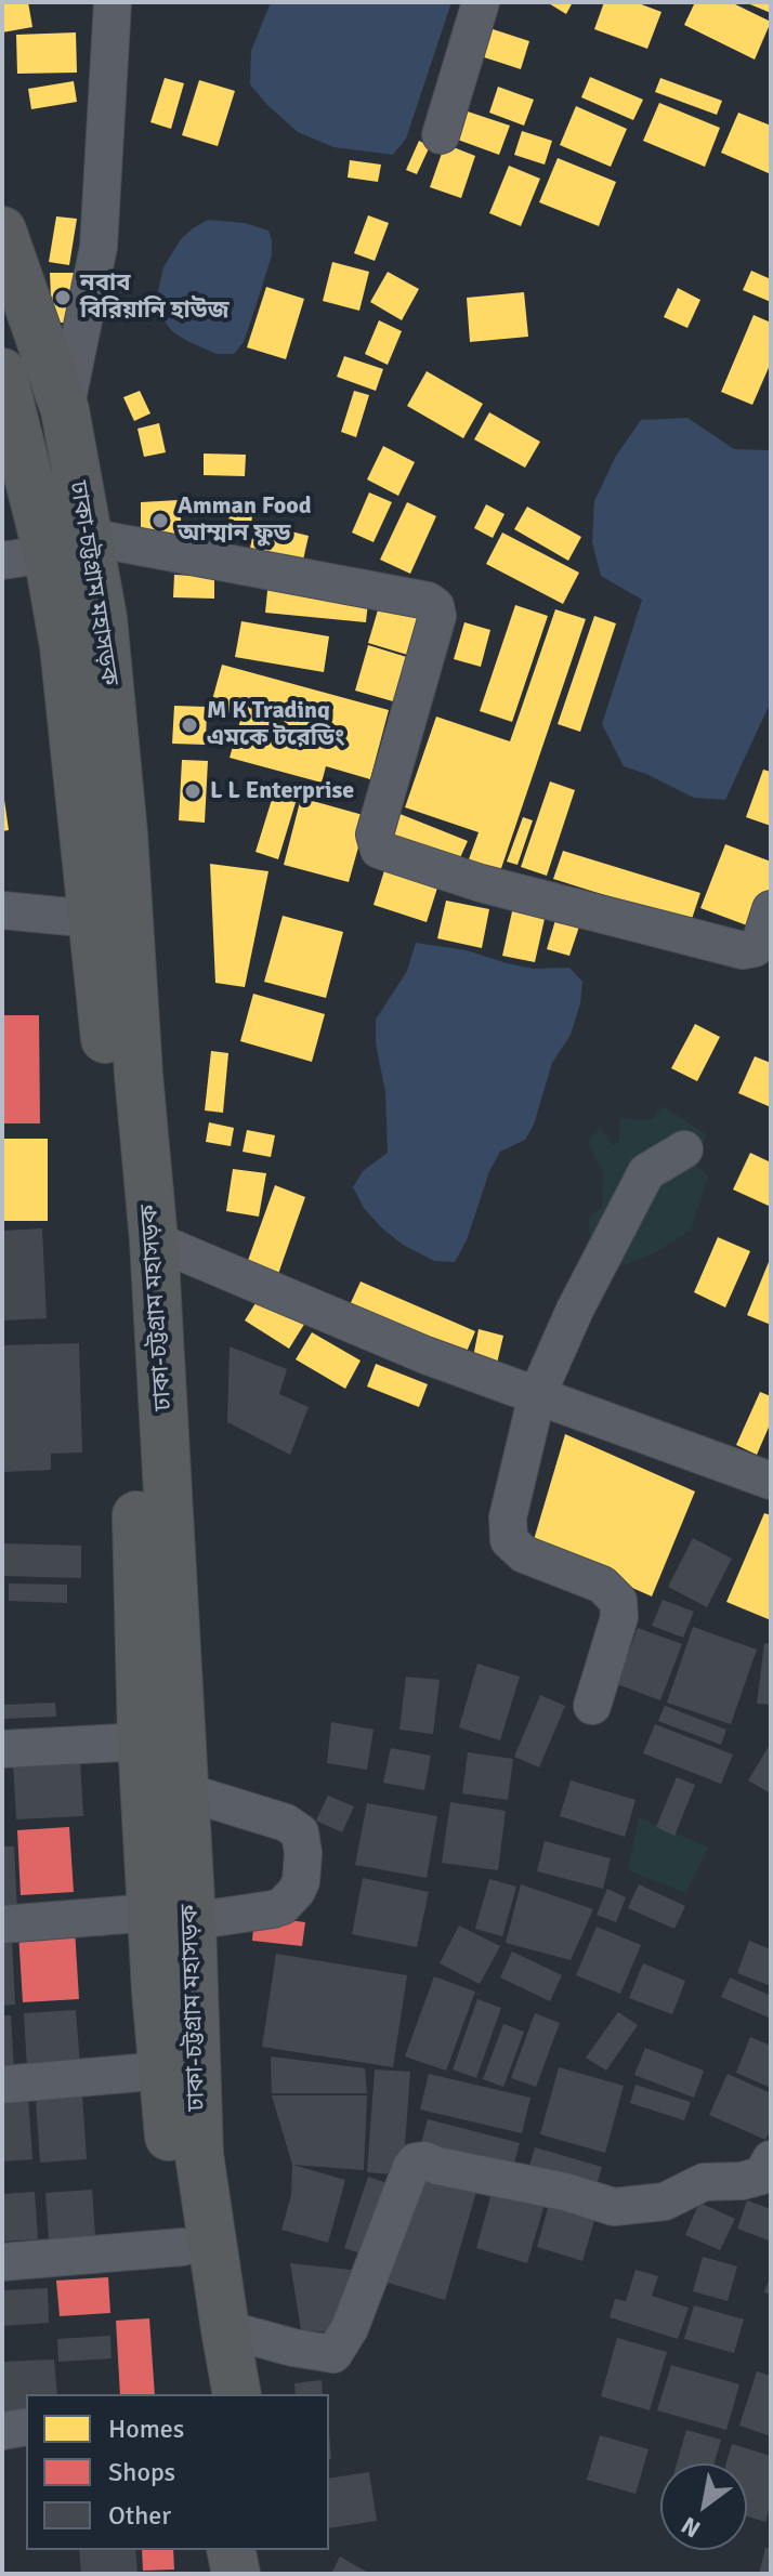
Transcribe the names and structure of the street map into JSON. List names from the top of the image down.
{
  "streets": {
    "highway": ["ঢাকা-চট্টগ্রাম মহাসড়ক"]
  },
  "places": [
    "নবাব বিরিয়ানি হাউজ",
    "Amman Food আম্মান ফুড",
    "M K Trading এমকে টরেডিং",
    "L L Enterprise"
  ],
  "legend": ["Homes", "Shops", "Other"],
  "north": "bottom left"
}
